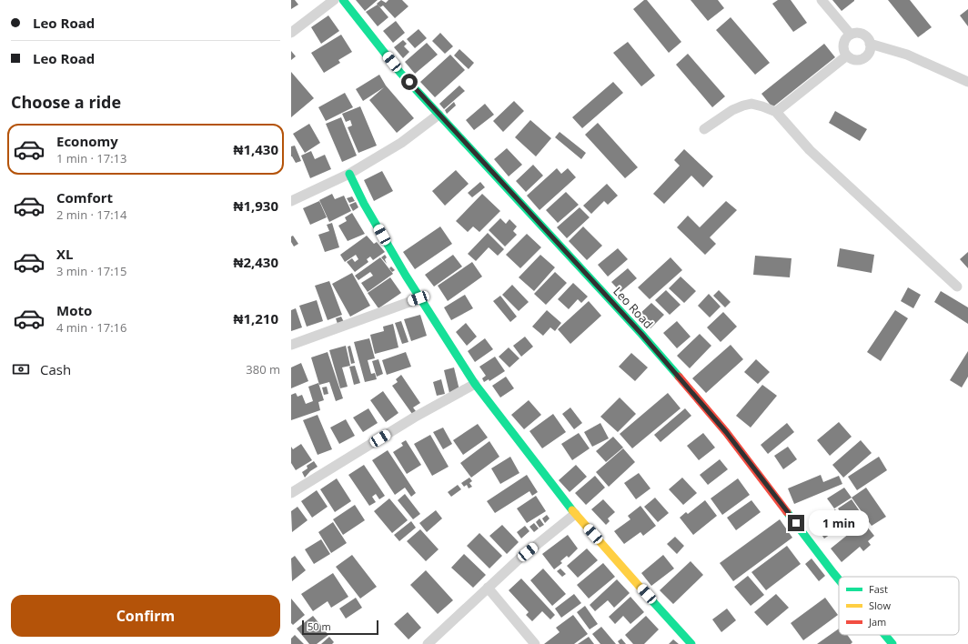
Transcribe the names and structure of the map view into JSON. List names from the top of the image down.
{
  "streets": {
    "street": ["Leo Road"]
  },
  "legend": ["Fast", "Slow", "Jam"],
  "scale_bar": "50 m",
  "page": {
    "banner": ["Leo Road", "Leo Road"],
    "heading": "Choose a ride",
    "list": [
      {
        "name": "Economy",
        "note": "1 min · 17:13",
        "value": "₦1,430"
      },
      {
        "name": "Comfort",
        "note": "2 min · 17:14",
        "value": "₦1,930"
      },
      {
        "name": "XL",
        "note": "3 min · 17:15",
        "value": "₦2,430"
      },
      {
        "name": "Moto",
        "note": "4 min · 17:16",
        "value": "₦1,210"
      }
    ],
    "pay": ["Cash", "380 m"],
    "bubble": "1 min",
    "buttons": "Confirm",
    "scale": "50 m"
  }
}
